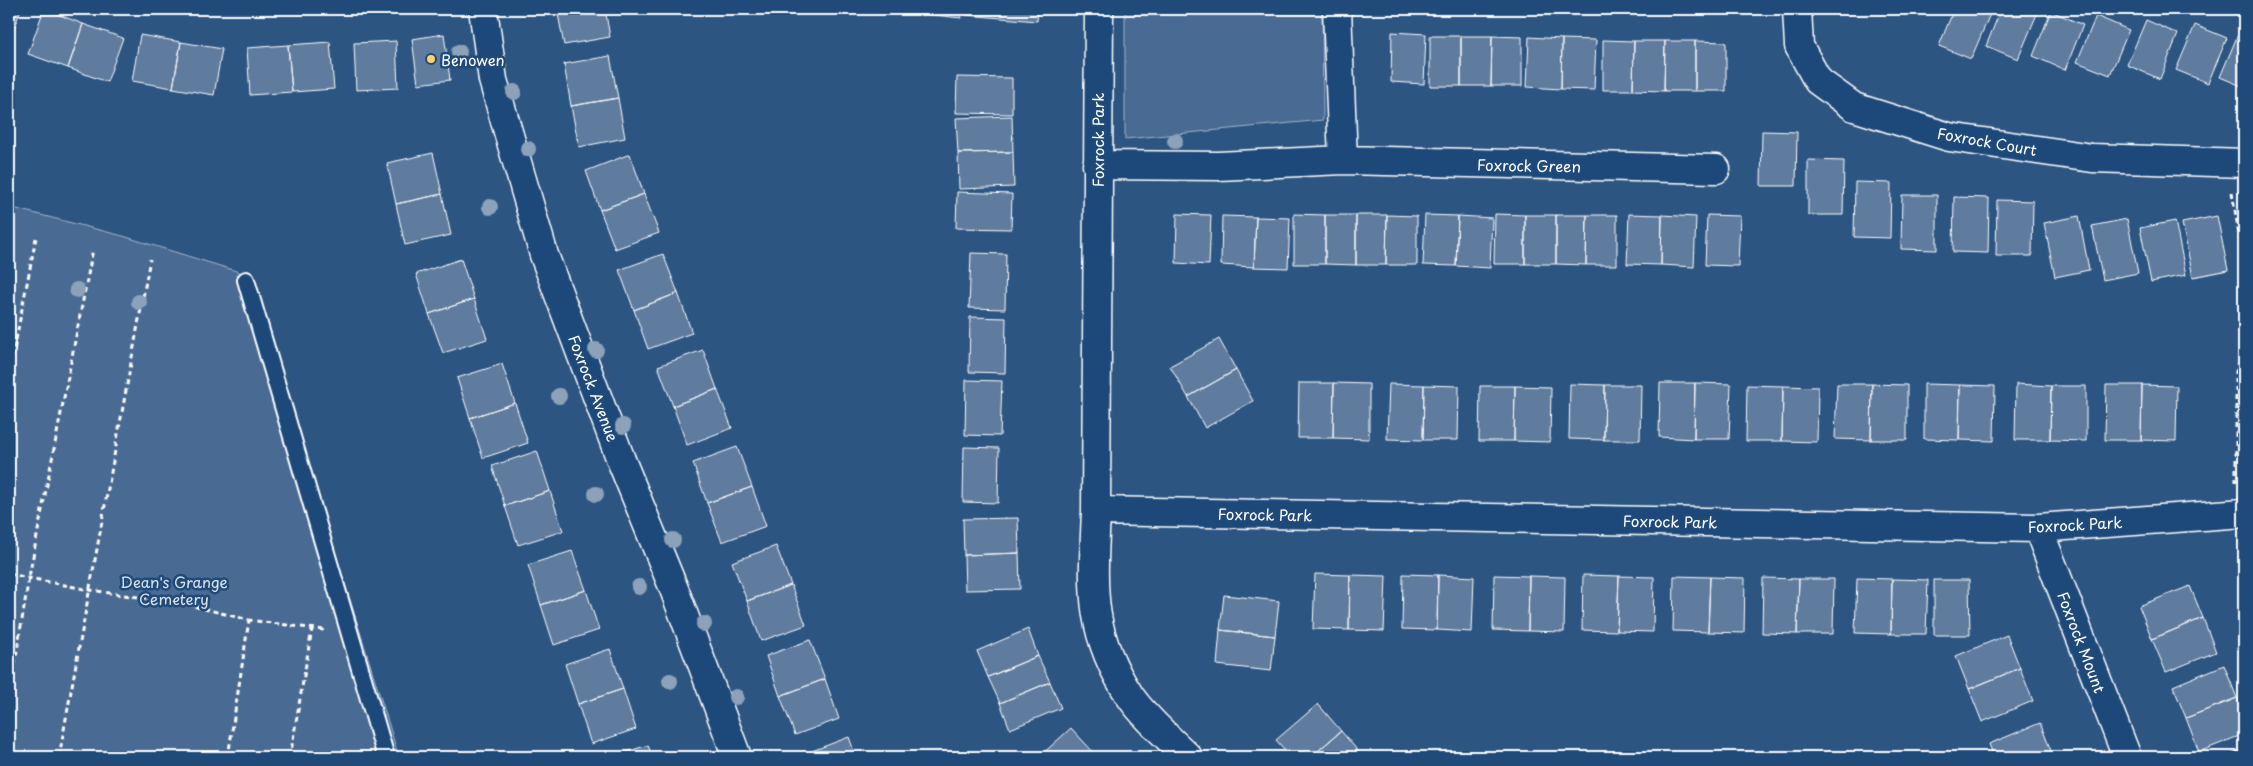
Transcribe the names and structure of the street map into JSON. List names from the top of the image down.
{
  "streets": {
    "street": [
      "Foxrock Park",
      "Foxrock Court",
      "Foxrock Green",
      "Foxrock Avenue",
      "Foxrock Mount"
    ]
  },
  "crossings": [
    ["Foxrock Park", "Foxrock Green"],
    ["Foxrock Park", "Foxrock Mount"]
  ],
  "parks": ["Dean's Grange Cemetery"],
  "places": ["Benowen"]
}
